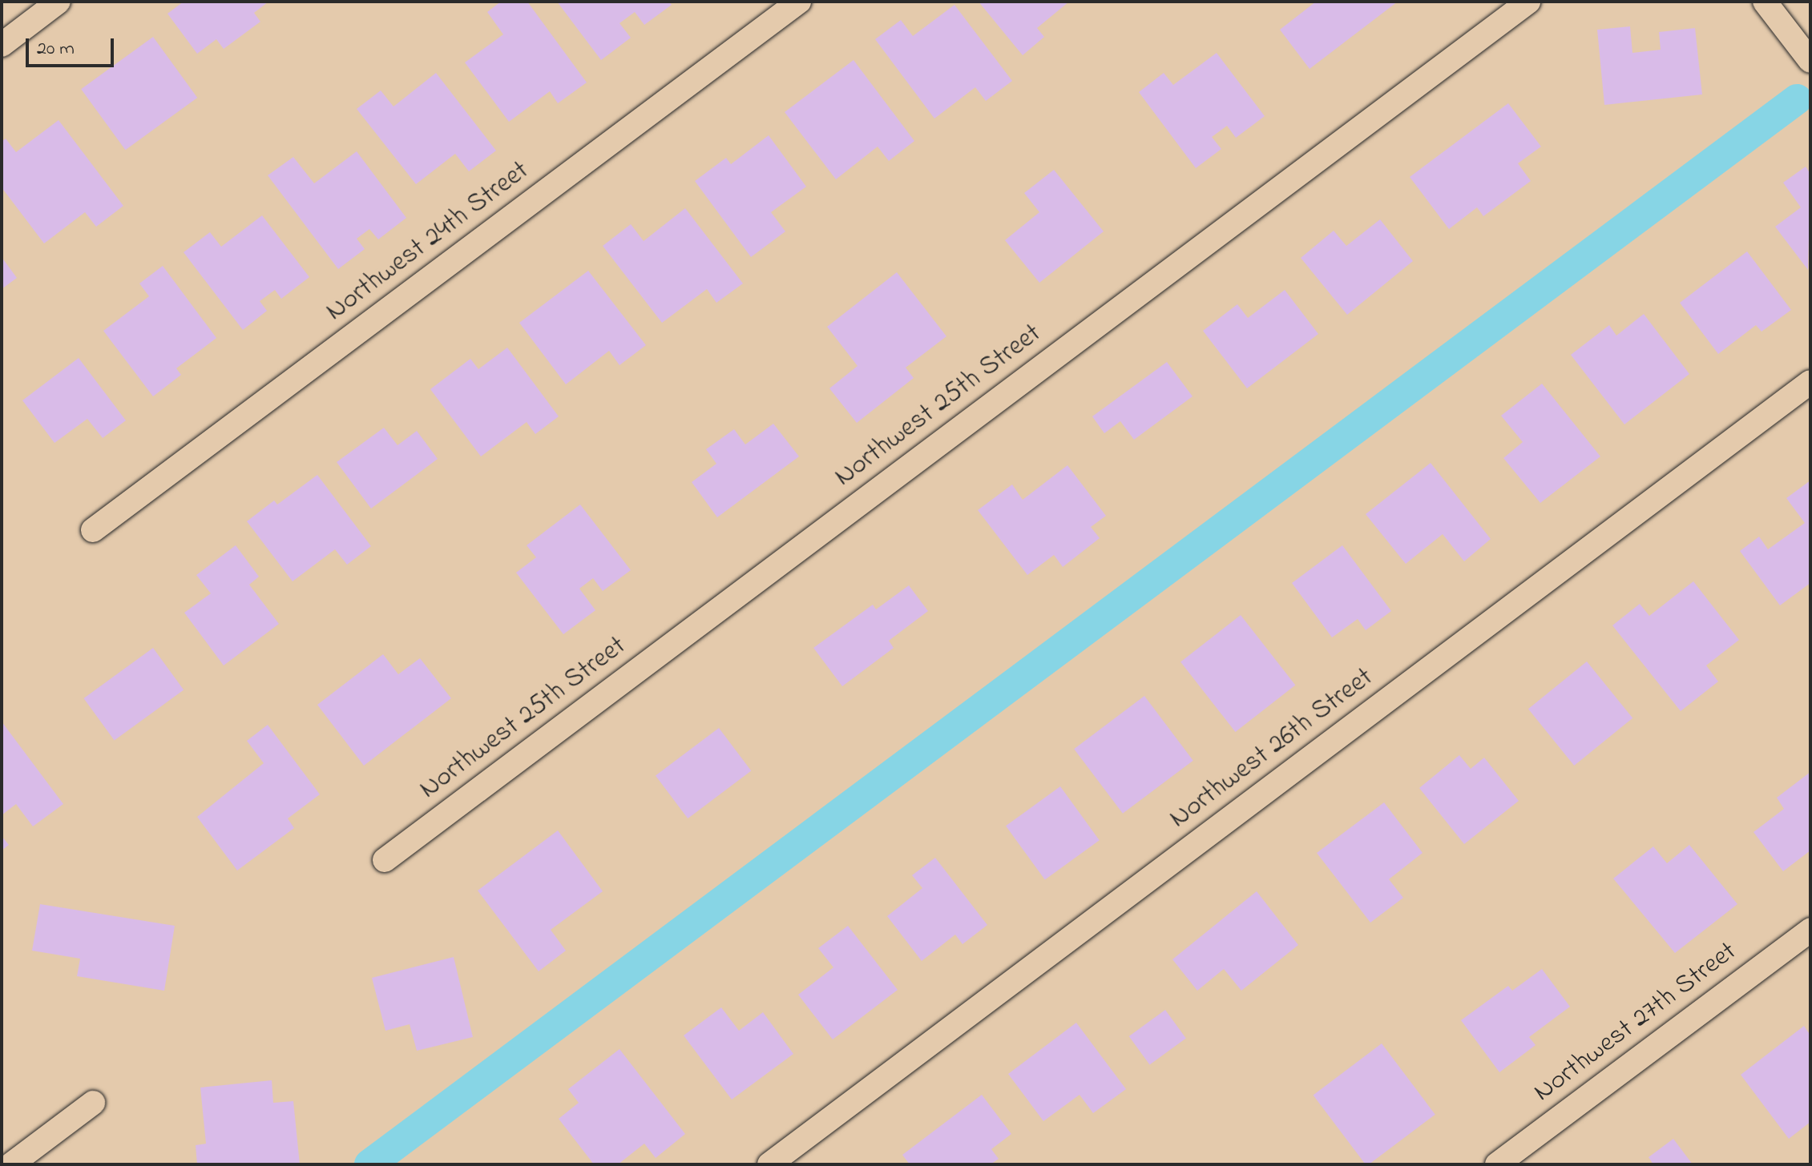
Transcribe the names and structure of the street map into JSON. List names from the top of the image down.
{
  "streets": {
    "street": [
      "Northwest 24th Street",
      "Northwest 25th Street",
      "Northwest 26th Street",
      "Northwest 27th Street"
    ]
  },
  "scale_bar": "20 m"
}
